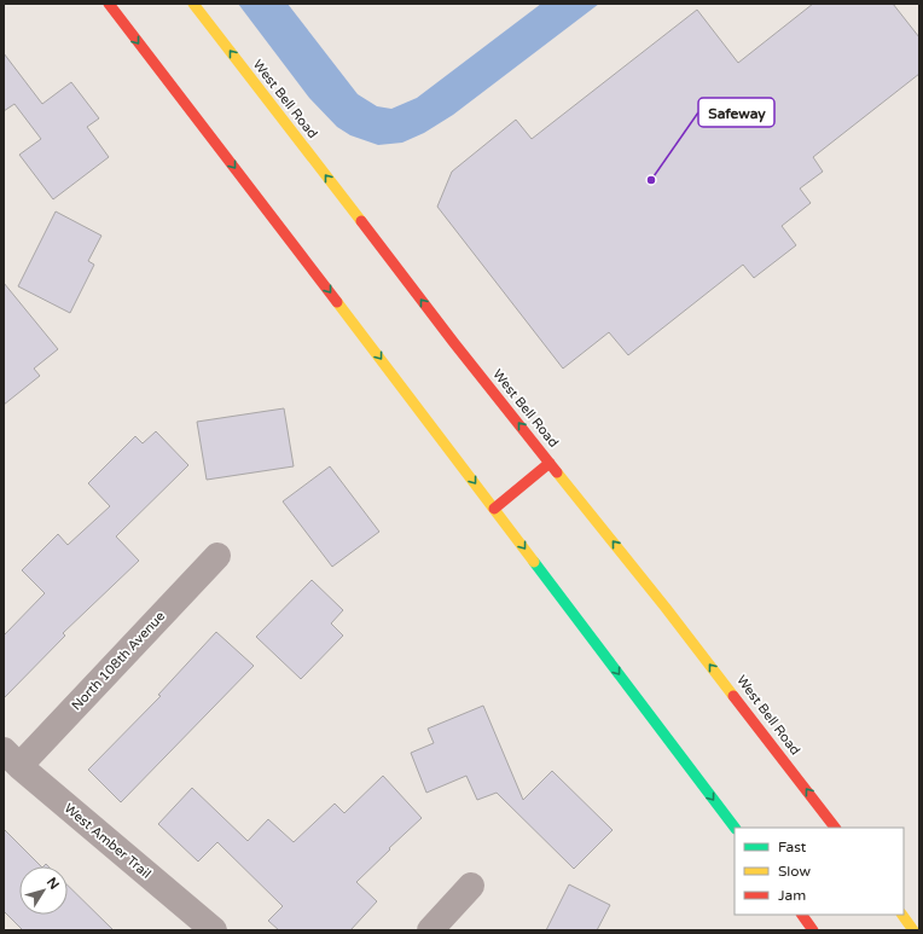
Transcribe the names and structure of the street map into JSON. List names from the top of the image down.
{
  "streets": {
    "main road": ["West Bell Road"],
    "street": ["North 108th Avenue", "West Amber Trail"]
  },
  "crossings": [
    ["North 108th Avenue", "West Amber Trail"]
  ],
  "places": ["Safeway"],
  "legend": ["Fast", "Slow", "Jam"],
  "north": "top right"
}
